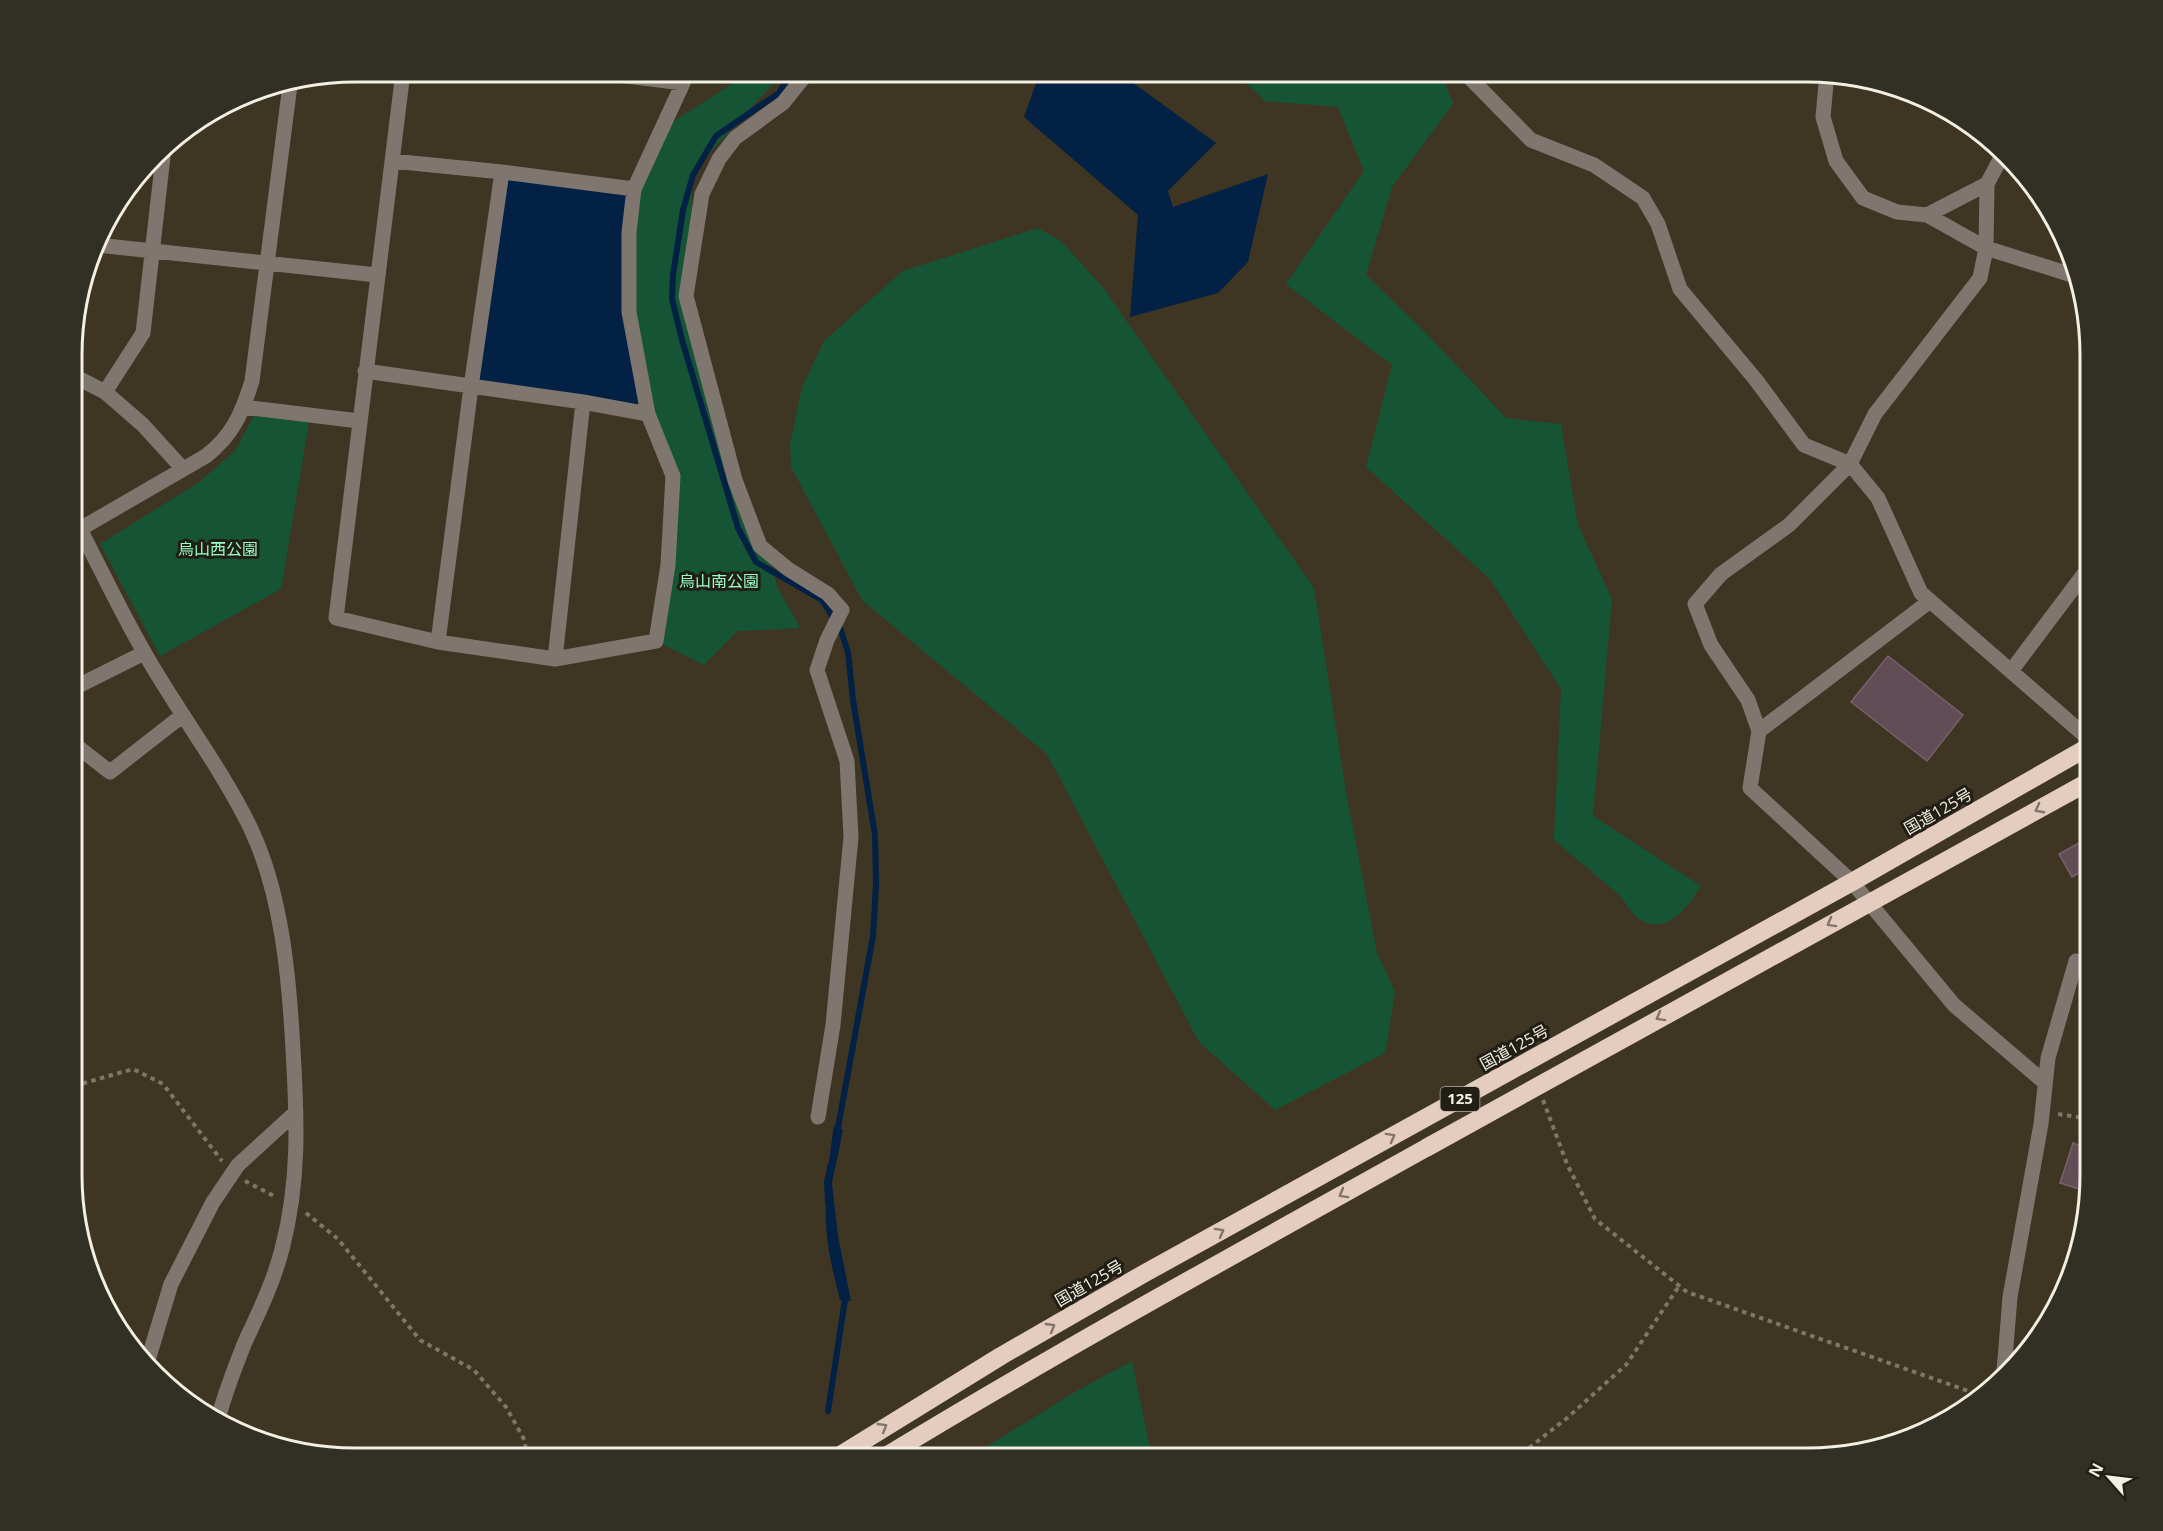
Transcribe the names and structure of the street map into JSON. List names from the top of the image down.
{
  "streets": {
    "highway": ["国道125号", "125"]
  },
  "parks": ["烏山西公園", "烏山南公園"],
  "north": "top left"
}
